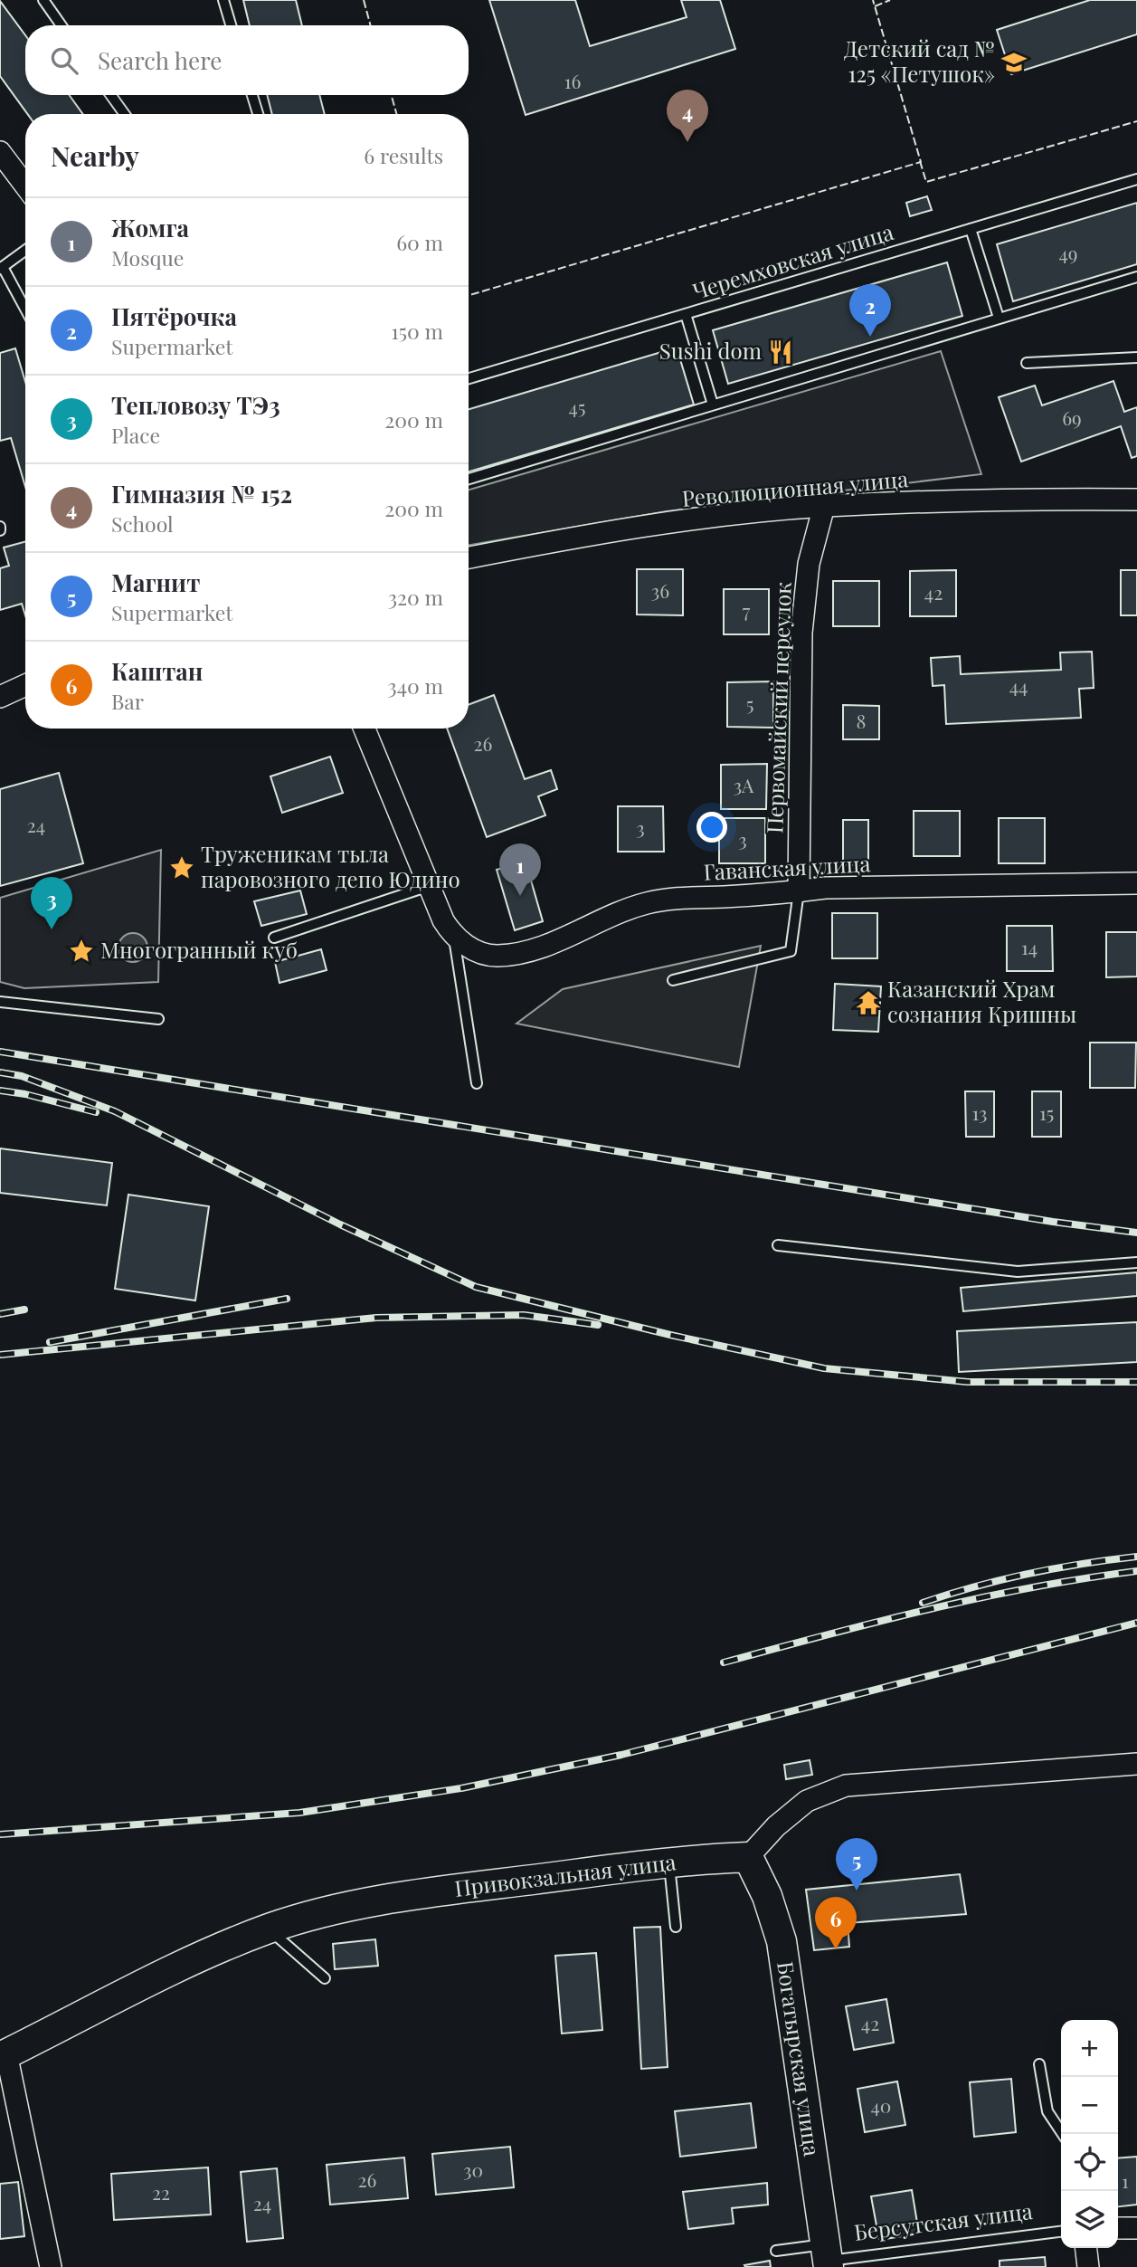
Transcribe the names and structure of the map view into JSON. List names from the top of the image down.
{
  "streets": {
    "main road": ["Привокзальная улица", "Богатырская улица"],
    "street": ["Революционная улица", "Первомайский переулок", "Гаванская улица"],
    "lane": ["Черемховская улица", "Берсутская улица"]
  },
  "crossings": [
    ["Революционная улица", "Первомайский переулок"],
    ["Первомайский переулок", "Гаванская улица"],
    ["Привокзальная улица", "Богатырская улица"],
    ["Богатырская улица", "Берсутская улица"]
  ],
  "places": {
    "school or university": ["Детский сад № 125 «Петушок»"],
    "restaurant": ["Sushi dom"],
    "place": ["Труженикам тыла паровозного депо Юдино", "Многогранный куб"],
    "temple": ["Казанский Храм сознания Кришны"]
  },
  "house_numbers": [
    "16",
    "49",
    "45",
    "69",
    "36",
    "42",
    "7",
    "44",
    "5",
    "8",
    "26",
    "3А",
    "24",
    "3",
    "3",
    "14",
    "13",
    "15",
    "42",
    "40",
    "30",
    "26",
    "1",
    "22",
    "24"
  ],
  "page": {
    "search": "Search here",
    "pins": [
      "4",
      "2",
      "1",
      "3",
      "5",
      "6"
    ],
    "heading": ["Nearby", "6 results"],
    "list": [
      {
        "mark": "1",
        "name": "Жомга",
        "note": "Mosque",
        "value": "60 m"
      },
      {
        "mark": "2",
        "name": "Пятёрочка",
        "note": "Supermarket",
        "value": "150 m"
      },
      {
        "mark": "3",
        "name": "Тепловозу ТЭ3",
        "note": "Place",
        "value": "200 m"
      },
      {
        "mark": "4",
        "name": "Гимназия № 152",
        "note": "School",
        "value": "200 m"
      },
      {
        "mark": "5",
        "name": "Магнит",
        "note": "Supermarket",
        "value": "320 m"
      },
      {
        "mark": "6",
        "name": "Каштан",
        "note": "Bar",
        "value": "340 m"
      }
    ],
    "map_buttons": ["+", "−"]
  }
}
